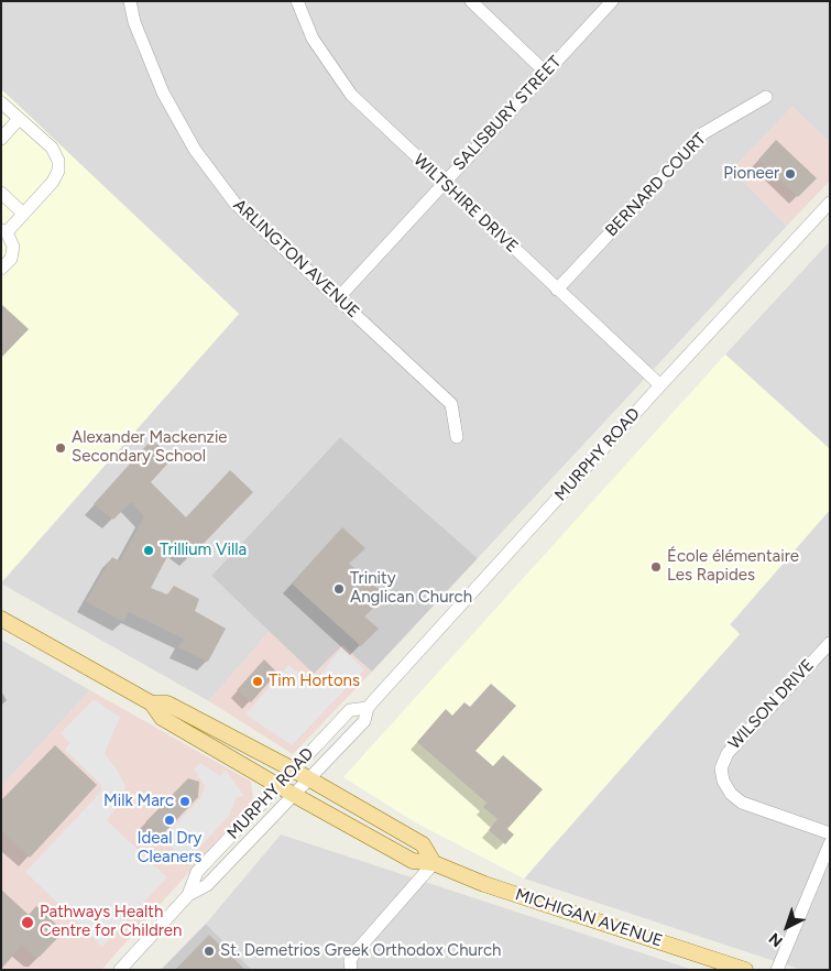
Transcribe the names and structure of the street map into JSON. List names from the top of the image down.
{
  "streets": {
    "main road": ["MICHIGAN AVENUE"],
    "street": [
      "SALISBURY STREET",
      "BERNARD COURT",
      "WILTSHIRE DRIVE",
      "ARLINGTON AVENUE",
      "MURPHY ROAD",
      "WILSON DRIVE"
    ]
  },
  "crossings": [
    ["SALISBURY STREET", "WILTSHIRE DRIVE"],
    ["SALISBURY STREET", "ARLINGTON AVENUE"],
    ["BERNARD COURT", "WILTSHIRE DRIVE"],
    ["WILTSHIRE DRIVE", "MURPHY ROAD"],
    ["MURPHY ROAD", "MICHIGAN AVENUE"]
  ],
  "places": [
    "Pioneer",
    "Alexander Mackenzie Secondary School",
    "Trillium Villa",
    "École élémentaire Les Rapides",
    "Trinity Anglican Church",
    "Tim Hortons",
    "Milk Marc",
    "Ideal Dry Cleaners",
    "Pathways Health Centre for Children",
    "St. Demetrios Greek Orthodox Church"
  ],
  "north": "bottom left"
}
